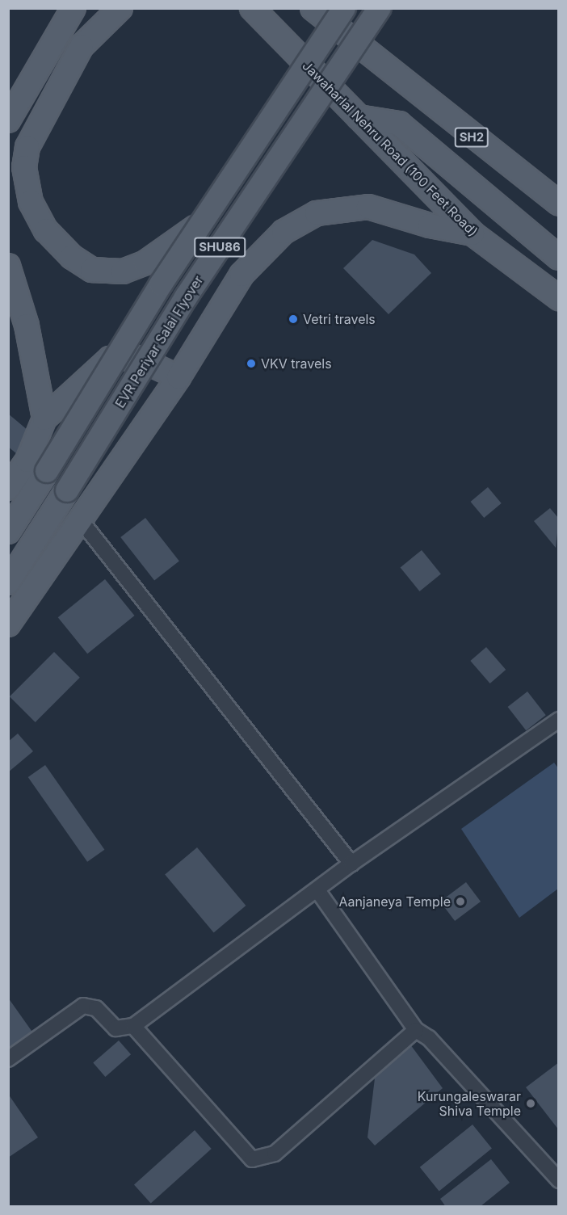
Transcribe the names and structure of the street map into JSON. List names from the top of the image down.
{
  "streets": {
    "main road": [
      "SH2",
      "Jawaharlal Nehru Road (100 Feet Road)",
      "SHU86",
      "EVR Periyar Salai Flyover"
    ]
  },
  "places": [
    "Vetri travels",
    "VKV travels",
    "Aanjaneya Temple",
    "Kurungaleswarar Shiva Temple"
  ]
}
